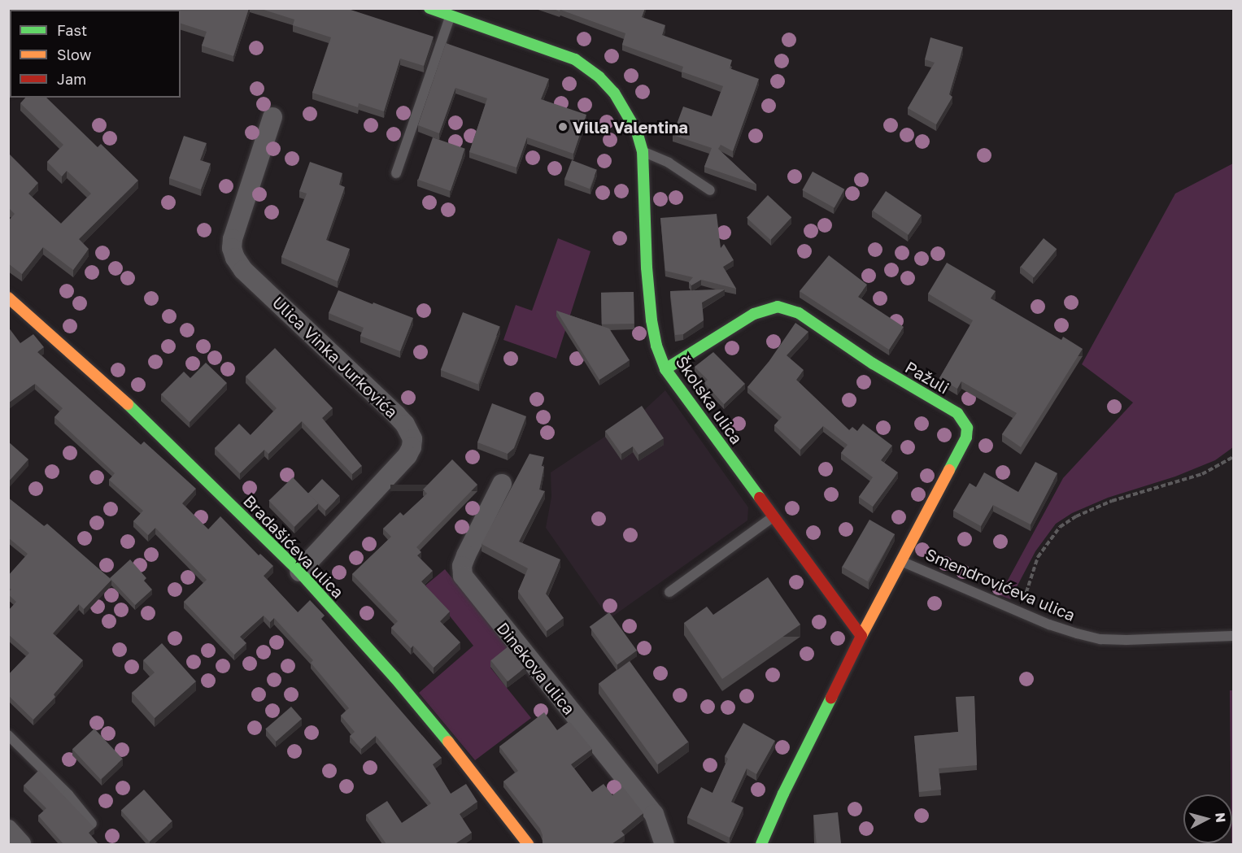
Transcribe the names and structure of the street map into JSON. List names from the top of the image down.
{
  "streets": {
    "street": [
      "Ulica Vinka Jurkovića",
      "Pažuli",
      "Školska ulica",
      "Bradašićeva ulica",
      "Dinekova ulica"
    ],
    "lane": ["Smendrovićeva ulica"]
  },
  "crossings": [
    ["Ulica Vinka Jurkovića", "Bradašićeva ulica"],
    ["Pažuli", "Školska ulica"],
    ["Pažuli", "Smendrovićeva ulica"]
  ],
  "places": ["Villa Valentina"],
  "legend": ["Fast", "Slow", "Jam"],
  "north": "right"
}
